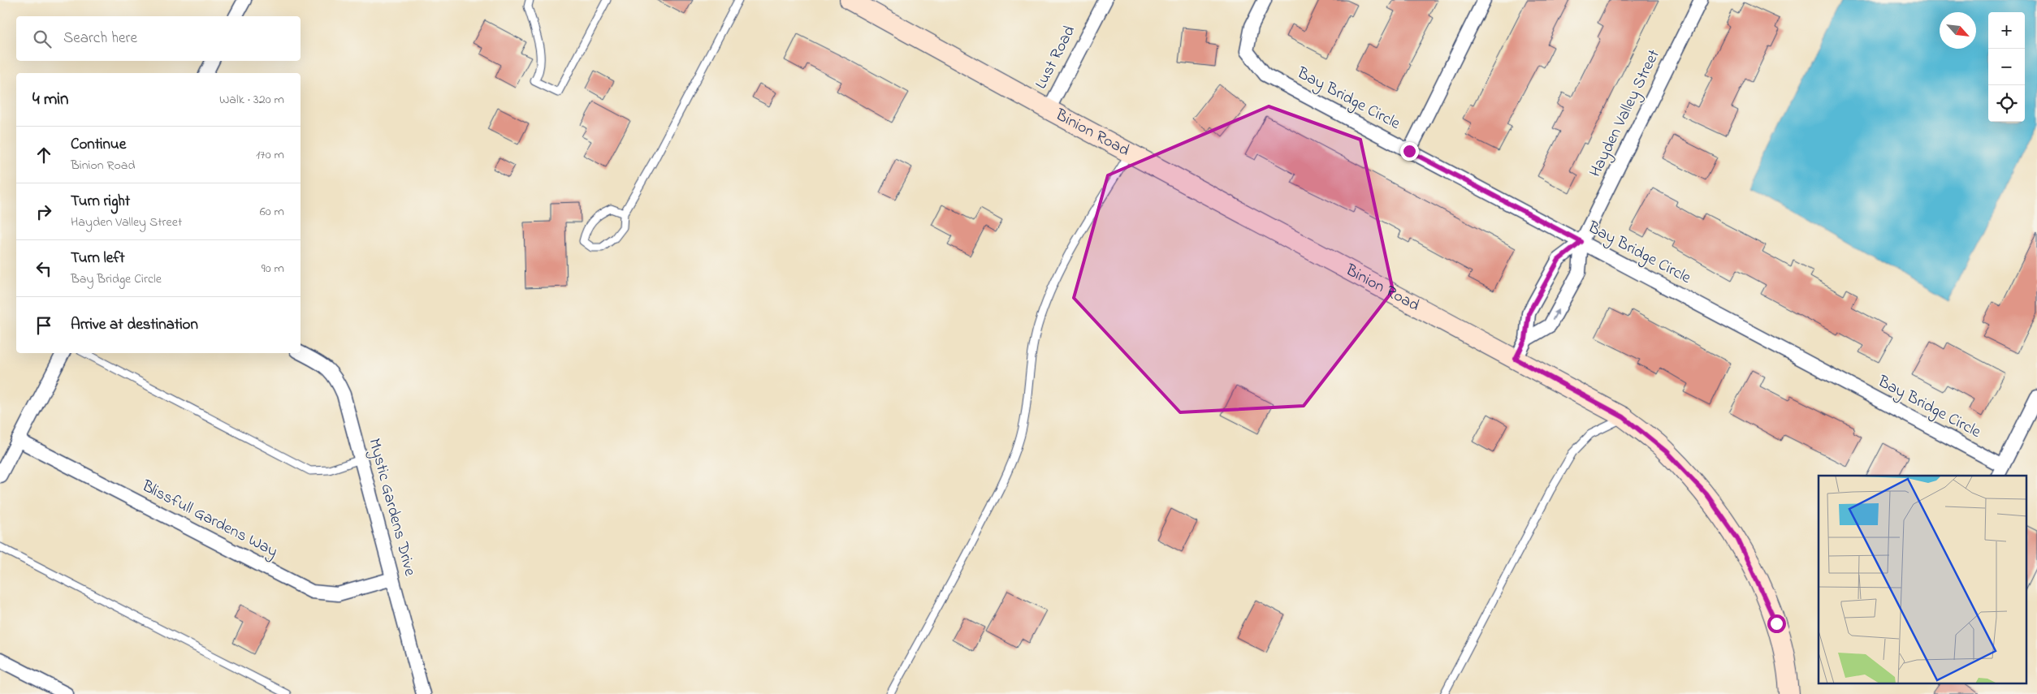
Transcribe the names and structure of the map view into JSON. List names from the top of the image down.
{
  "streets": {
    "main road": ["Binion Road"],
    "street": [
      "Lust Road",
      "Bay Bridge Circle",
      "Hayden Valley Street",
      "Mystic Gardens Drive",
      "Blissfull Gardens Way"
    ]
  },
  "crossings": [
    ["Lust Road", "Binion Road"],
    ["Bay Bridge Circle", "Hayden Valley Street"],
    ["Hayden Valley Street", "Binion Road"],
    ["Mystic Gardens Drive", "Blissfull Gardens Way"]
  ],
  "north": "bottom right",
  "page": {
    "map_buttons": ["+", "−"],
    "search": "Search here",
    "heading": ["4 min", "Walk · 320 m"],
    "list": [
      ["Continue", "Binion Road", "170 m"],
      ["Turn right", "Hayden Valley Street", "60 m"],
      ["Turn left", "Bay Bridge Circle", "90 m"],
      "Arrive at destination"
    ]
  }
}
